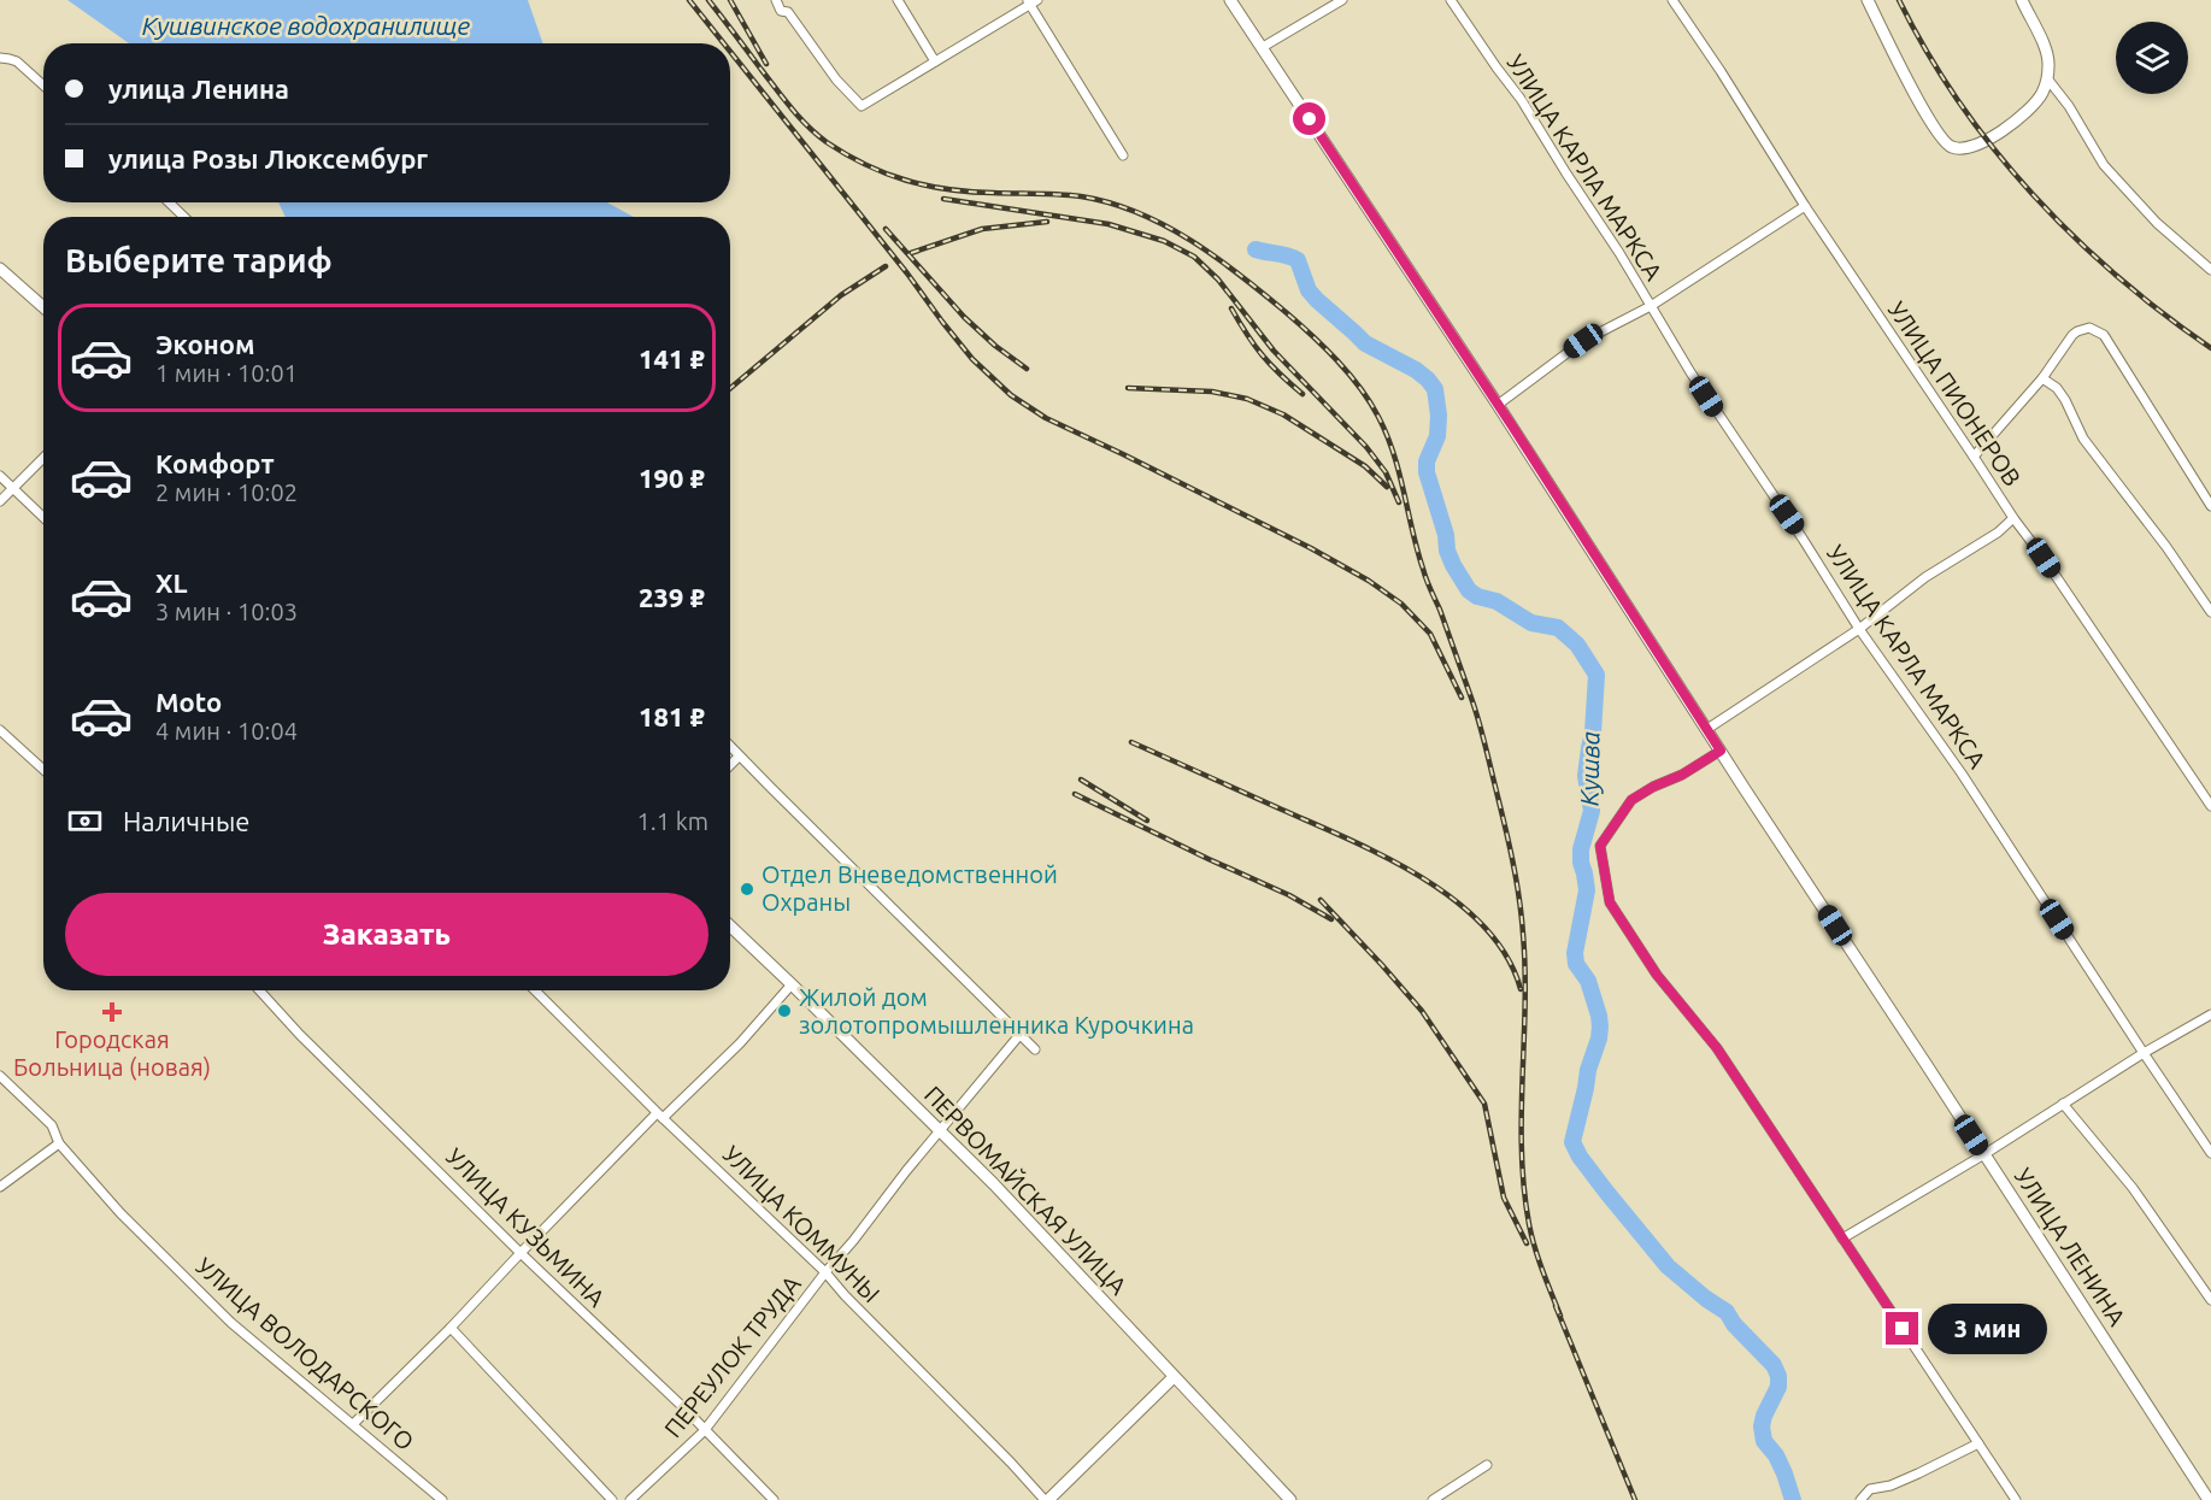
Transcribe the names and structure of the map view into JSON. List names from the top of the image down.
{
  "streets": {
    "main road": ["ПЕРВОМАЙСКАЯ УЛИЦА", "УЛИЦА ЛЕНИНА"],
    "street": [
      "УЛИЦА КАРЛА МАРКСА",
      "УЛИЦА ПИОНЕРОВ",
      "УЛИЦА КОММУНЫ",
      "УЛИЦА КУЗЬМИНА",
      "УЛИЦА ВОЛОДАРСКОГО",
      "ПЕРЕУЛОК ТРУДА"
    ]
  },
  "crossings": [
    ["ПЕРВОМАЙСКАЯ УЛИЦА", "ПЕРЕУЛОК ТРУДА"],
    ["УЛИЦА КОММУНЫ", "ПЕРЕУЛОК ТРУДА"],
    ["УЛИЦА КУЗЬМИНА", "ПЕРЕУЛОК ТРУДА"]
  ],
  "water": ["Кушвинское водохранилище", "Кушва"],
  "places": {
    "other": ["Отдел Вневедомственной Охраны", "Жилой дом золотопромышленника Курочкина"],
    "health": ["Городская Больница (новая)"]
  },
  "page": {
    "banner": ["улица Ленина", "улица Розы Люксембург"],
    "heading": "Выберите тариф",
    "list": [
      {
        "name": "Эконом",
        "note": "1 мин · 10:01",
        "value": "141 ₽"
      },
      {
        "name": "Комфорт",
        "note": "2 мин · 10:02",
        "value": "190 ₽"
      },
      {
        "name": "XL",
        "note": "3 мин · 10:03",
        "value": "239 ₽"
      },
      {
        "name": "Moto",
        "note": "4 мин · 10:04",
        "value": "181 ₽"
      }
    ],
    "pay": ["Наличные", "1.1 km"],
    "buttons": "Заказать",
    "bubble": "3 мин"
  }
}
